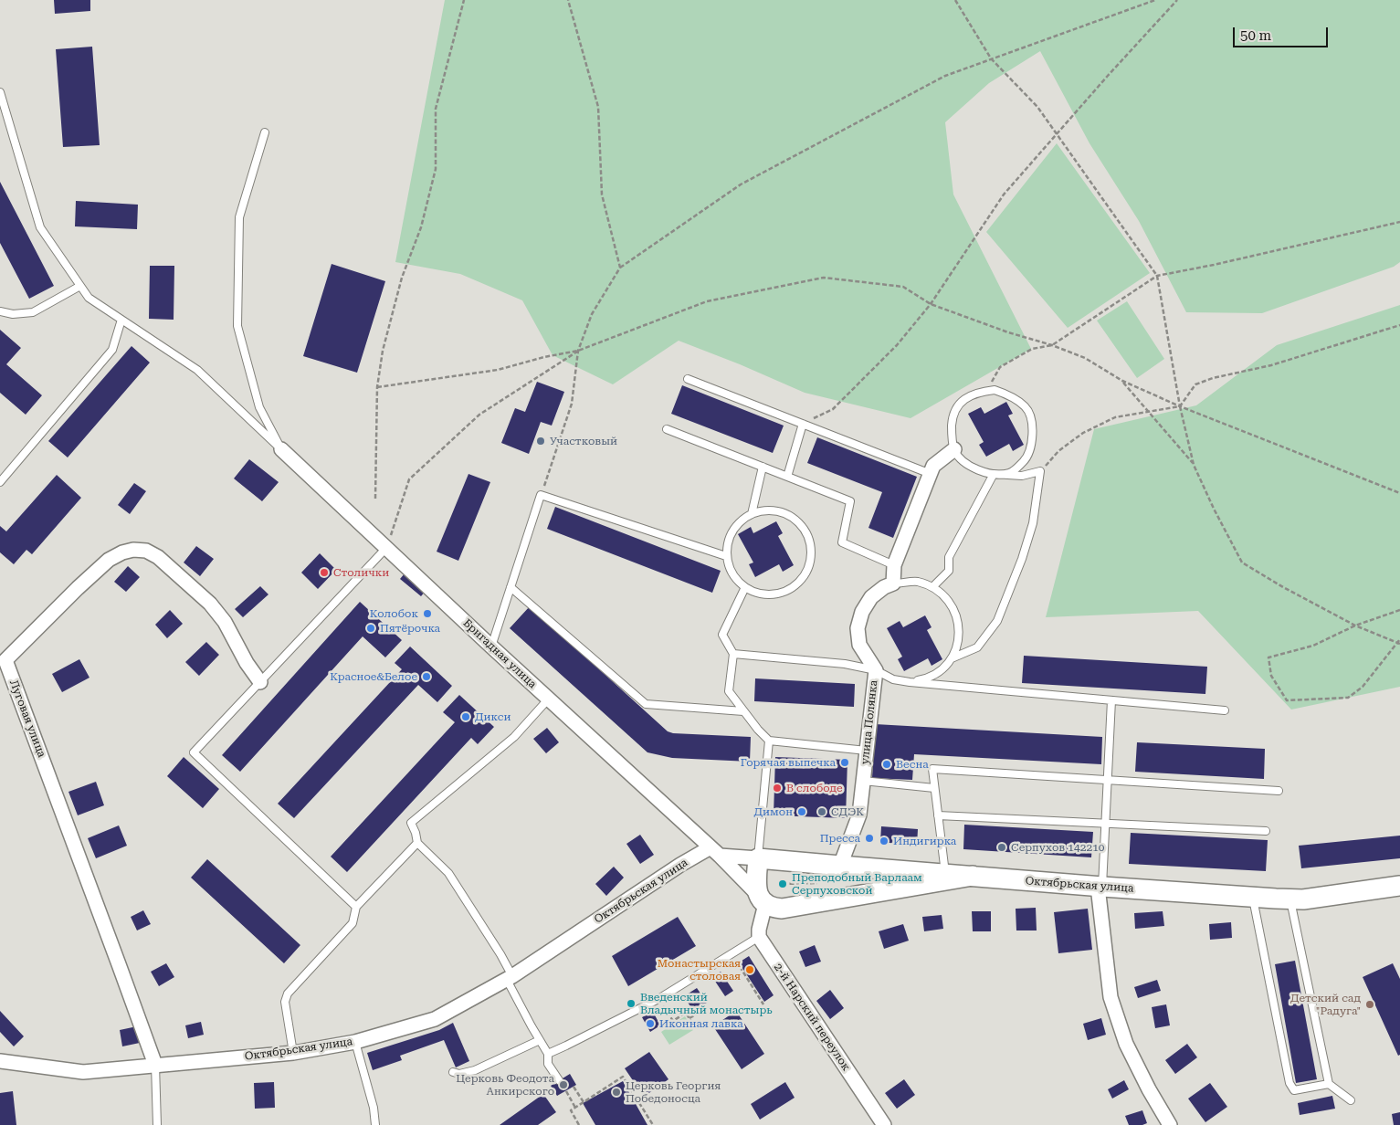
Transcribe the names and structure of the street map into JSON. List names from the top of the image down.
{
  "streets": {
    "street": [
      "Бригадная улица",
      "Луговая улица",
      "улица Полянка",
      "Октябрьская улица",
      "2-й Нарский переулок"
    ]
  },
  "crossings": [
    ["Бригадная улица", "Октябрьская улица"],
    ["Луговая улица", "Октябрьская улица"],
    ["улица Полянка", "Октябрьская улица"]
  ],
  "places": [
    "Участковый",
    "Столички",
    "Колобок",
    "Пятёрочка",
    "Красное&Белое",
    "Дикси",
    "Горячая выпечка",
    "Весна",
    "В слободе",
    "Димон",
    "СДЭК",
    "Пресса",
    "Индигирка",
    "Серпухов 142210",
    "Преподобный Варлаам Серпуховской",
    "Монастырская столовая",
    "Введенский Владычный монастырь",
    "Детский сад \"Радуга\"",
    "Иконная лавка",
    "Церковь Феодота Анкирского",
    "Церковь Георгия Победоносца"
  ],
  "scale_bar": "50 m"
}
